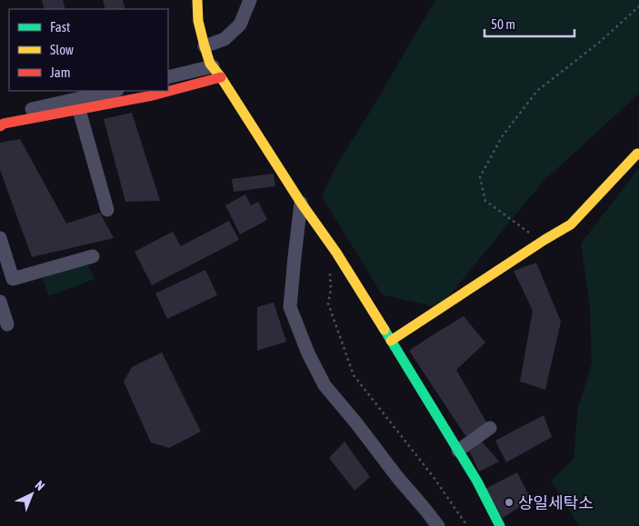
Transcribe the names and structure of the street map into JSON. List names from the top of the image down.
{
  "places": ["상일세탁소"],
  "legend": ["Fast", "Slow", "Jam"],
  "scale_bar": "50 m",
  "north": "top right"
}
